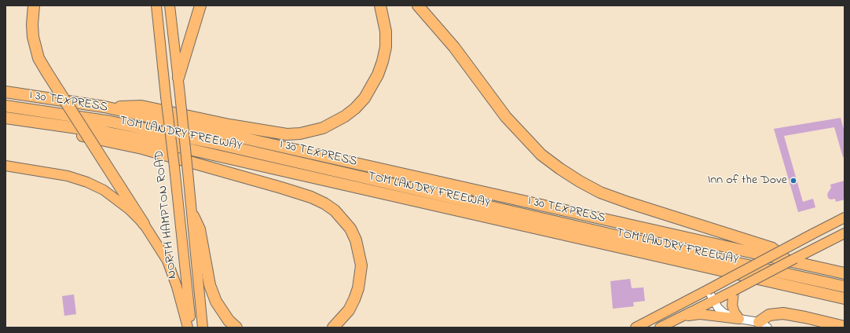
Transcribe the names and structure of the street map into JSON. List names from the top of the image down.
{
  "streets": {
    "highway": ["I 30 TEXPRESS", "TOM LANDRY FREEWAY"],
    "main road": ["NORTH HAMPTON ROAD"]
  },
  "places": ["Inn of the Dove"]
}
